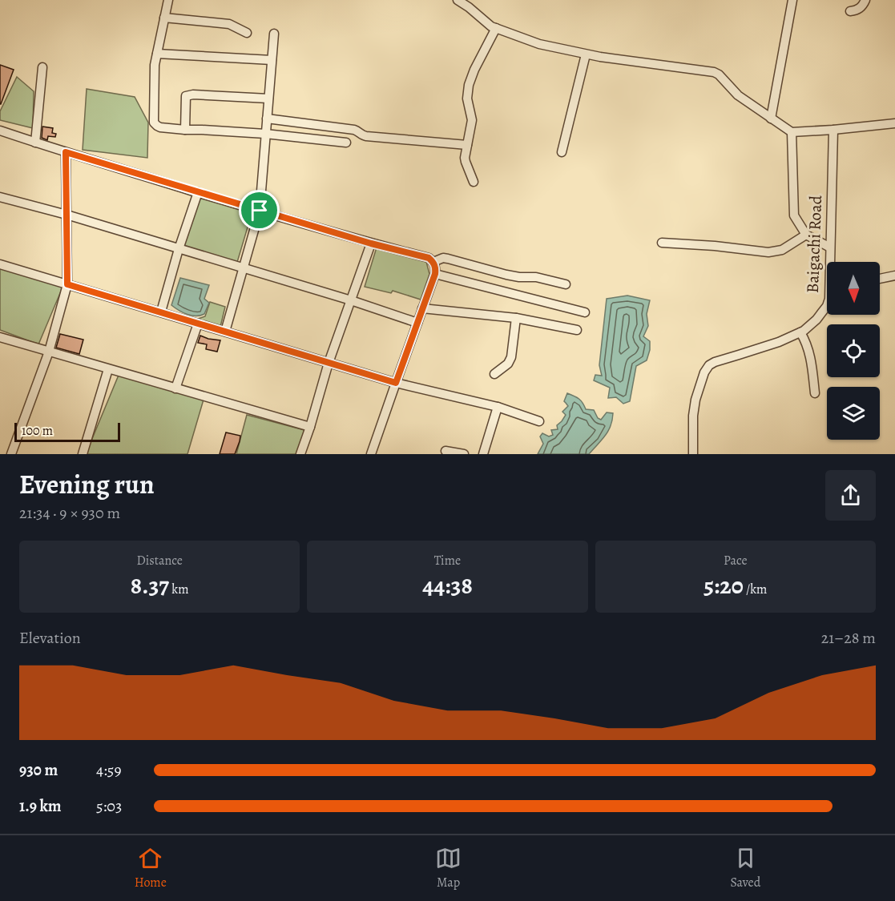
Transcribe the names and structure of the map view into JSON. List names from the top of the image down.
{
  "streets": {
    "street": ["Baigachi Road"]
  },
  "scale_bar": "100 m",
  "north": "bottom",
  "page": {
    "scale": "100 m",
    "heading": ["Evening run", "21:34 · 9 × 930 m"],
    "stats": [
      ["Distance", "8.37 km"],
      ["Time", "44:38"],
      ["Pace", "5:20 /km"]
    ],
    "chart": ["Elevation", "21–28 m"],
    "list": [
      {
        "name": "930 m",
        "note": "4:59"
      },
      {
        "name": "1.9 km",
        "note": "5:03"
      }
    ],
    "tabs": ["Home", "Map", "Saved"]
  }
}
